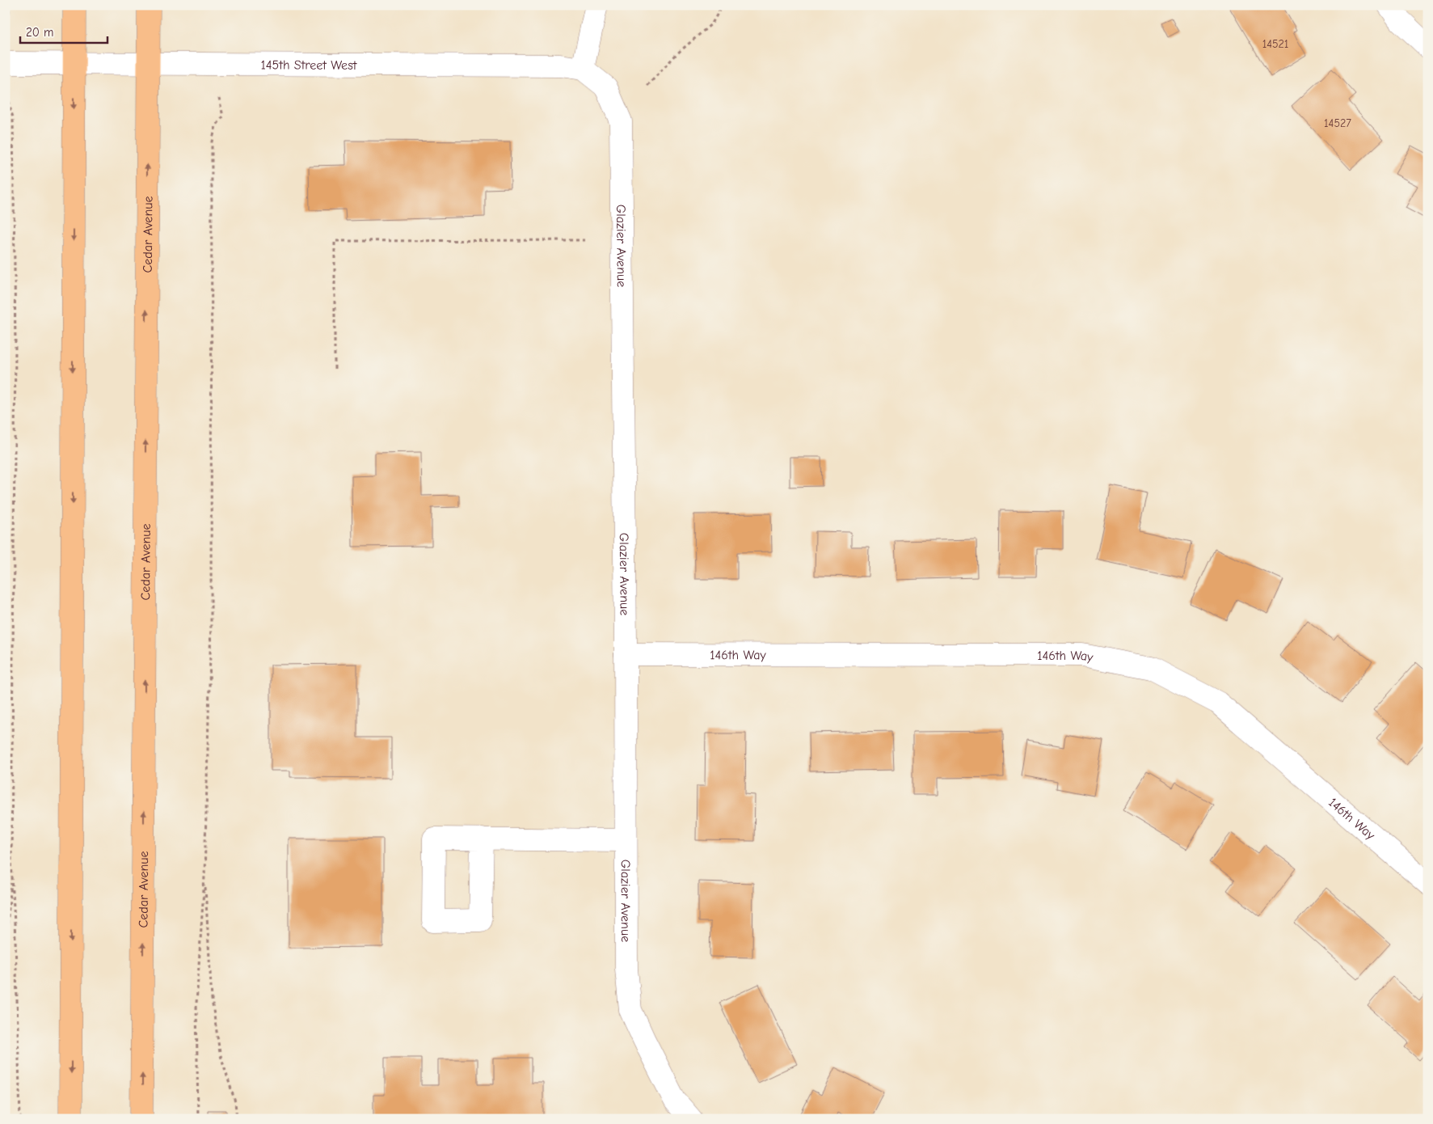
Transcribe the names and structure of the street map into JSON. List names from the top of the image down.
{
  "streets": {
    "highway": ["Cedar Avenue"],
    "street": ["145th Street West", "Glazier Avenue", "146th Way"]
  },
  "crossings": [
    ["145th Street West", "Cedar Avenue"],
    ["145th Street West", "Glazier Avenue"],
    ["Glazier Avenue", "146th Way"]
  ],
  "house_numbers": ["14521", "14527"],
  "scale_bar": "20 m"
}
